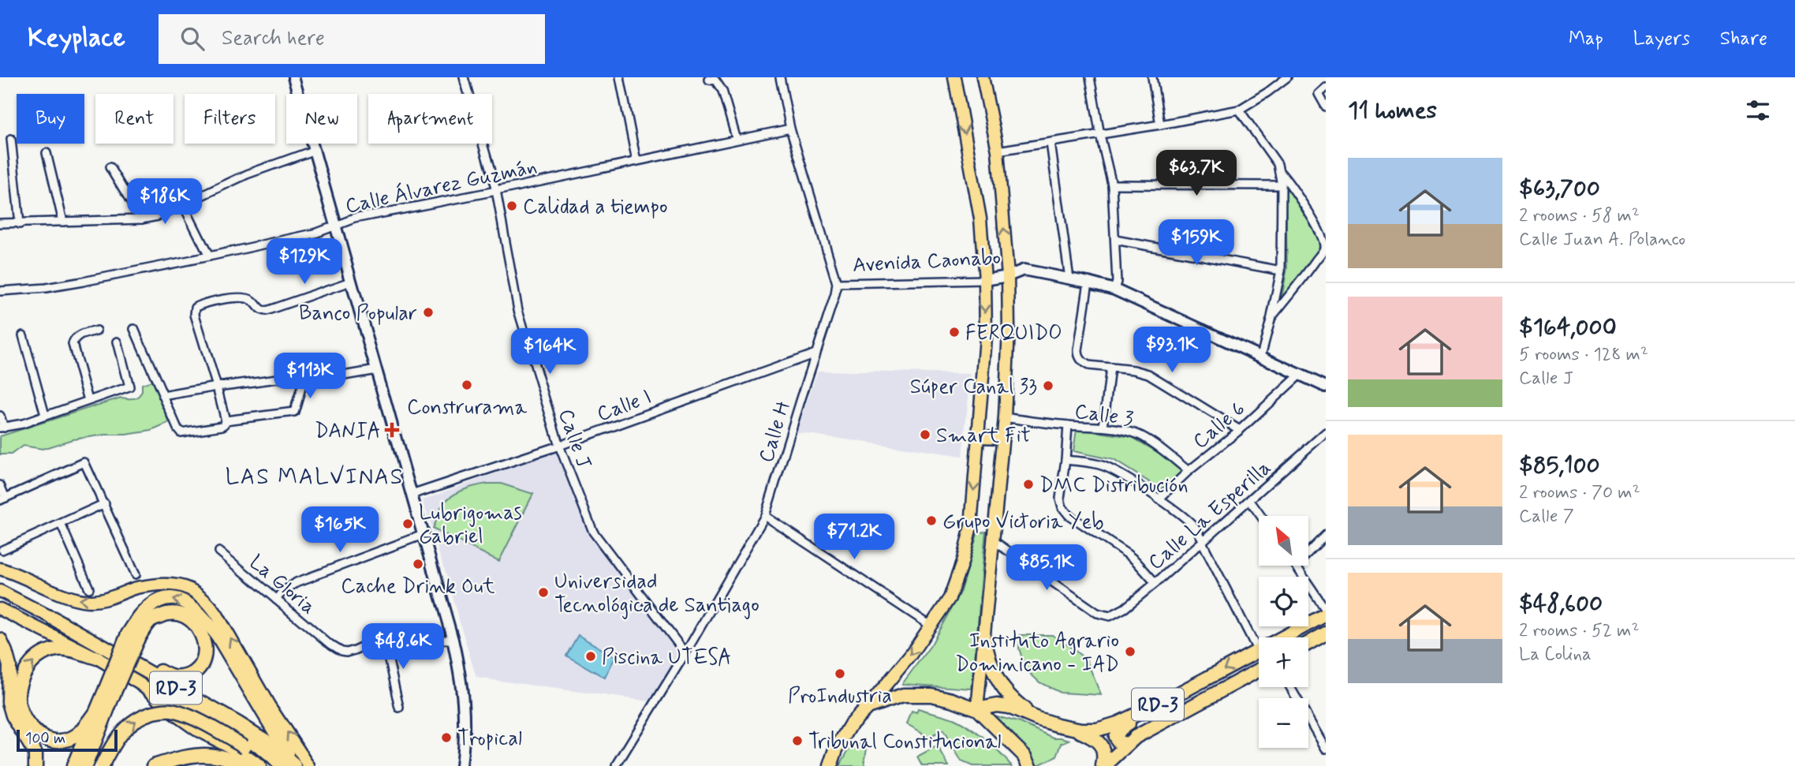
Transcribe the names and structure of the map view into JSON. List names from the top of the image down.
{
  "streets": {
    "highway": ["RD-3"],
    "main road": ["Avenida Caonabo"],
    "street": [
      "Calle Álvarez Guzmán",
      "Calle I",
      "Calle 3",
      "Calle 6",
      "Calle H",
      "Calle J",
      "Calle La Esperilla",
      "La Gloria"
    ]
  },
  "crossings": [
    ["Calle Álvarez Guzmán", "Calle J"],
    ["Avenida Caonabo", "Calle 6"],
    ["Avenida Caonabo", "Calle H"],
    ["Calle I", "Calle H"],
    ["Calle I", "Calle J"],
    ["Calle 3", "Calle 6"],
    ["Calle H", "Calle J"]
  ],
  "districts": ["LAS MALVINAS"],
  "places": {
    "other": [
      "Calidad a tiempo",
      "Banco Popular",
      "FERQUIDO",
      "Construrama",
      "Súper Canal 33",
      "Smart Fit",
      "DMC Distribución",
      "Grupo Victoria Yeb",
      "Lubrigomas Gabriel",
      "Cache Drink Out",
      "Universidad Tecnológica de Santiago",
      "Instituto Agrario Dominicano - IAD",
      "Piscina UTESA",
      "ProIndustria",
      "Tropical",
      "Tribunal Constitucional"
    ],
    "health": ["DANIA"]
  },
  "scale_bar": "100 m",
  "north": "top left",
  "page": {
    "header": "Keyplace",
    "search": "Search here",
    "nav": ["Map", "Layers", "Share"],
    "heading": "11 homes",
    "chip": [
      "Buy",
      "Rent",
      "Filters",
      "New",
      "Apartment"
    ],
    "list": [
      {
        "name": "$63,700",
        "note": "2 rooms · 58 m² · Calle Juan A. Polanco"
      },
      {
        "name": "$164,000",
        "note": "5 rooms · 128 m² · Calle J"
      },
      {
        "name": "$85,100",
        "note": "2 rooms · 70 m² · Calle 7"
      },
      {
        "name": "$48,600",
        "note": "2 rooms · 52 m² · La Colina"
      }
    ],
    "price": [
      "$63.7K",
      "$186K",
      "$159K",
      "$129K",
      "$93.1K",
      "$164K",
      "$113K",
      "$165K",
      "$71.2K",
      "$85.1K",
      "$48.6K"
    ],
    "map_buttons": ["+", "−"],
    "scale": "100 m"
  }
}
